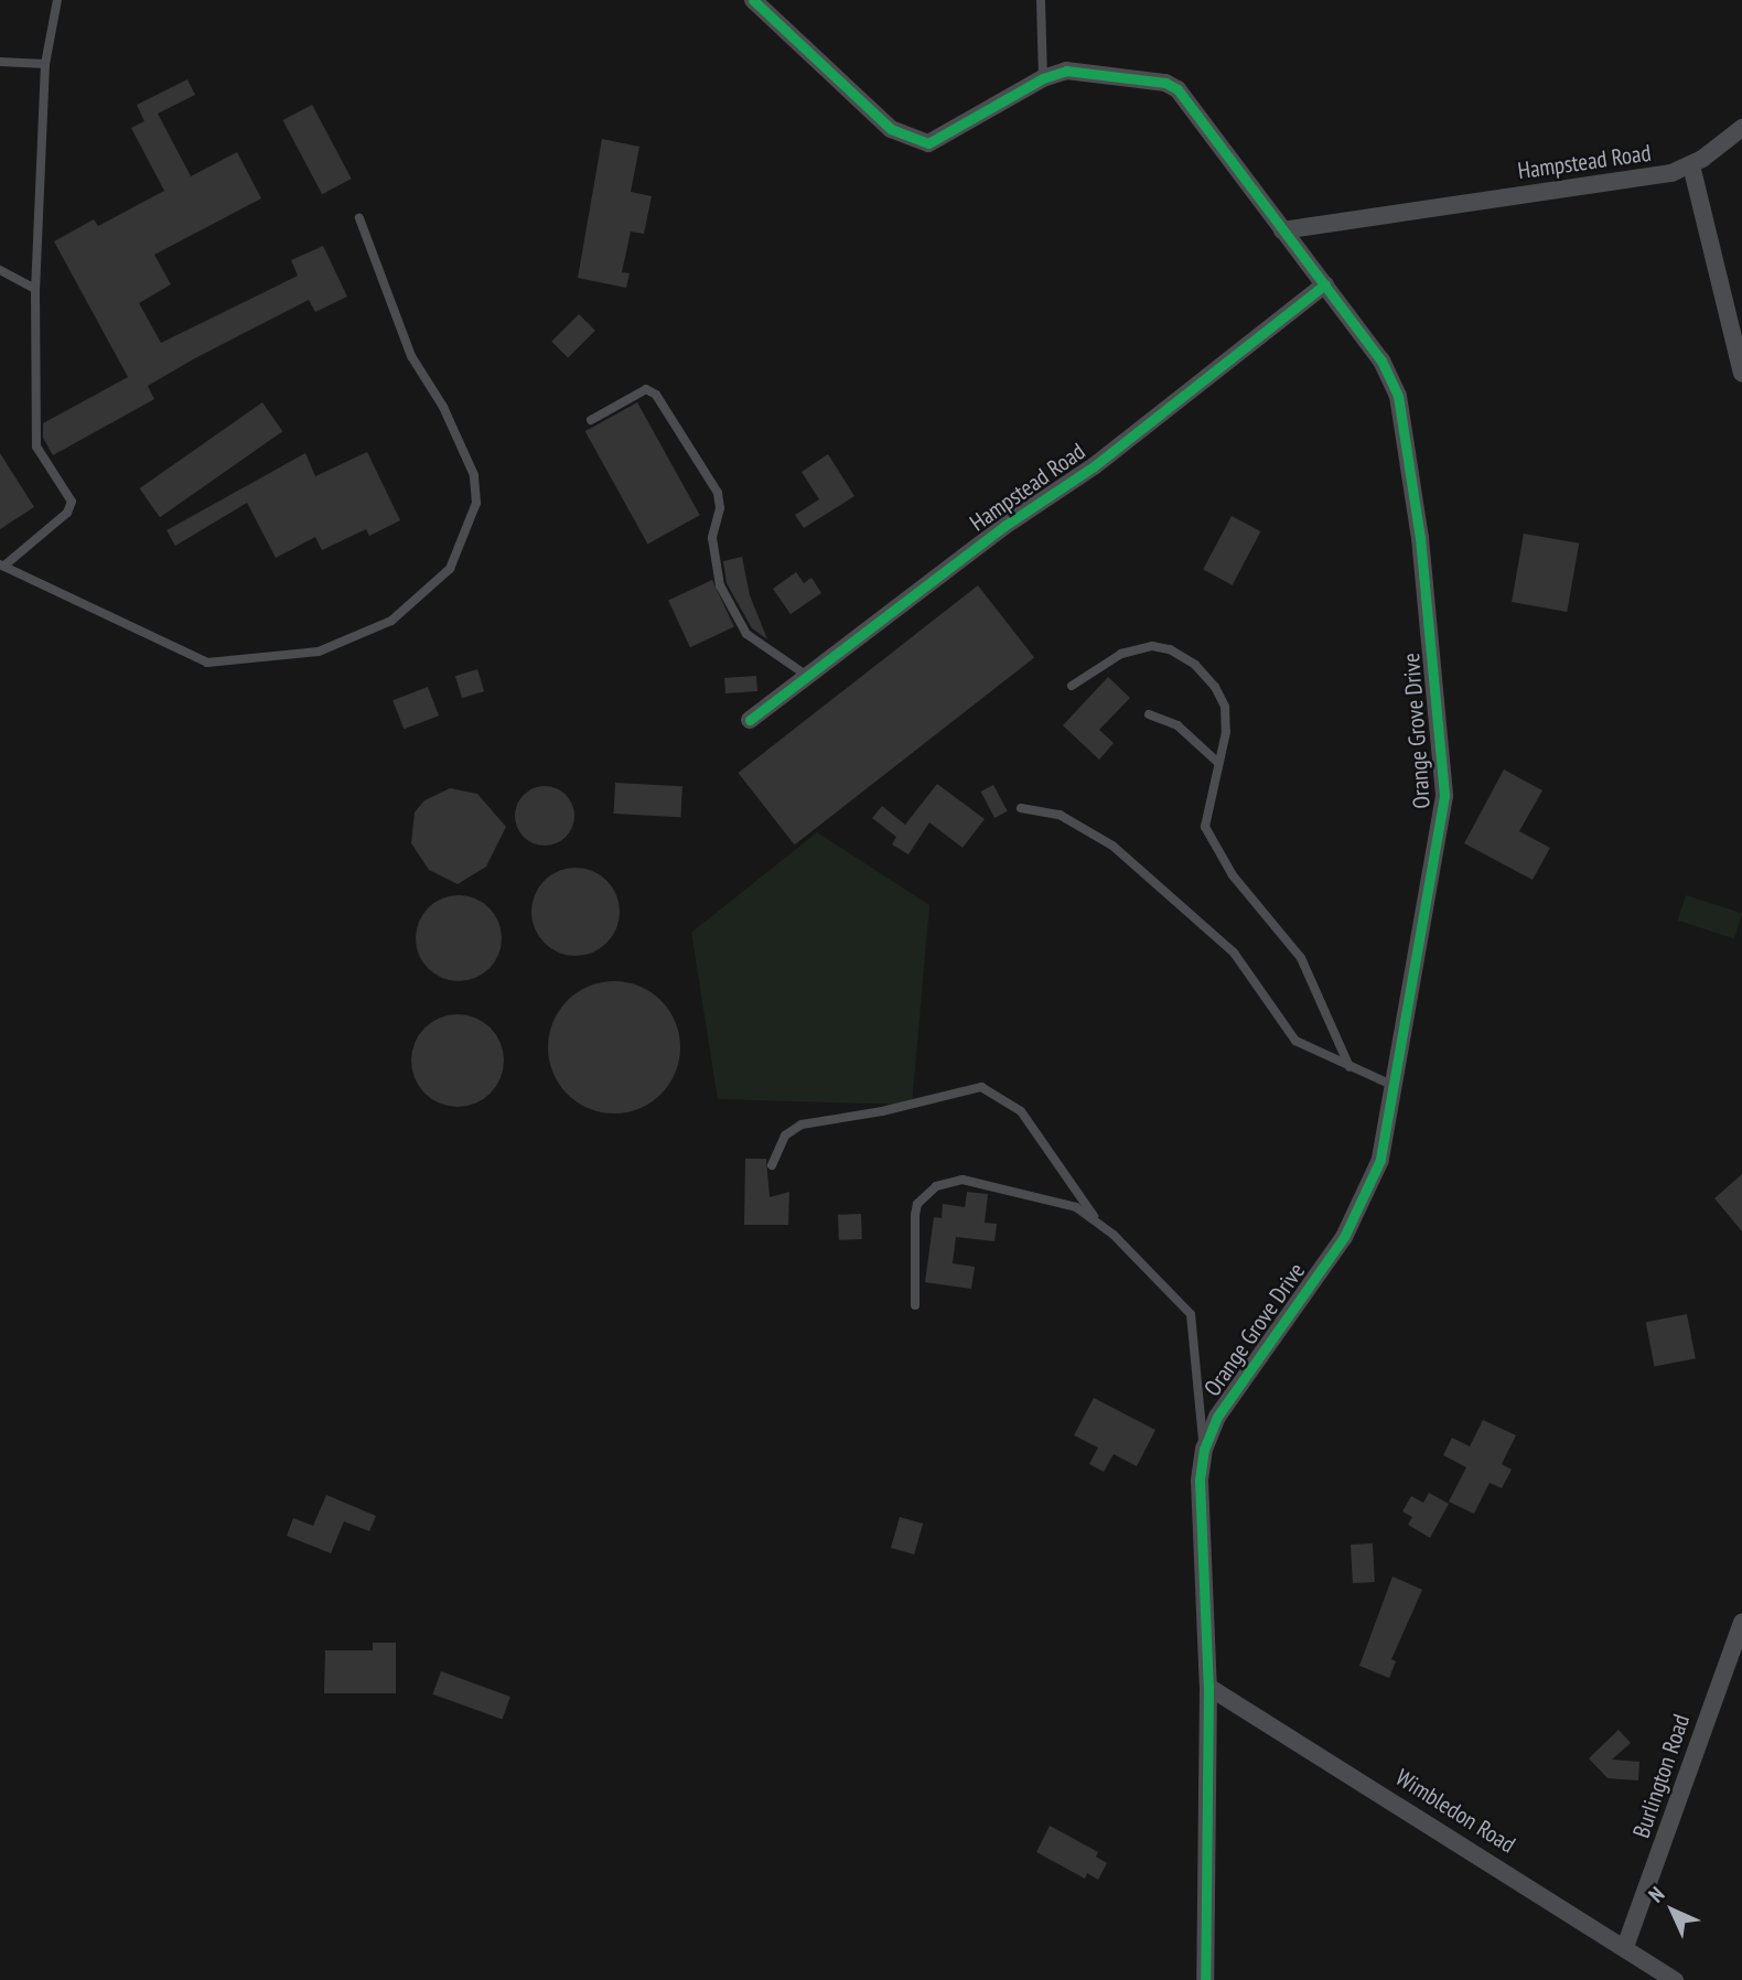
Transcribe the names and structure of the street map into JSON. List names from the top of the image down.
{
  "streets": {
    "street": [
      "Hampstead Road",
      "Orange Grove Drive",
      "Burlington Road",
      "Wimbledon Road"
    ]
  },
  "crossings": [
    ["Hampstead Road", "Orange Grove Drive"],
    ["Orange Grove Drive", "Wimbledon Road"],
    ["Burlington Road", "Wimbledon Road"]
  ],
  "north": "top left"
}
